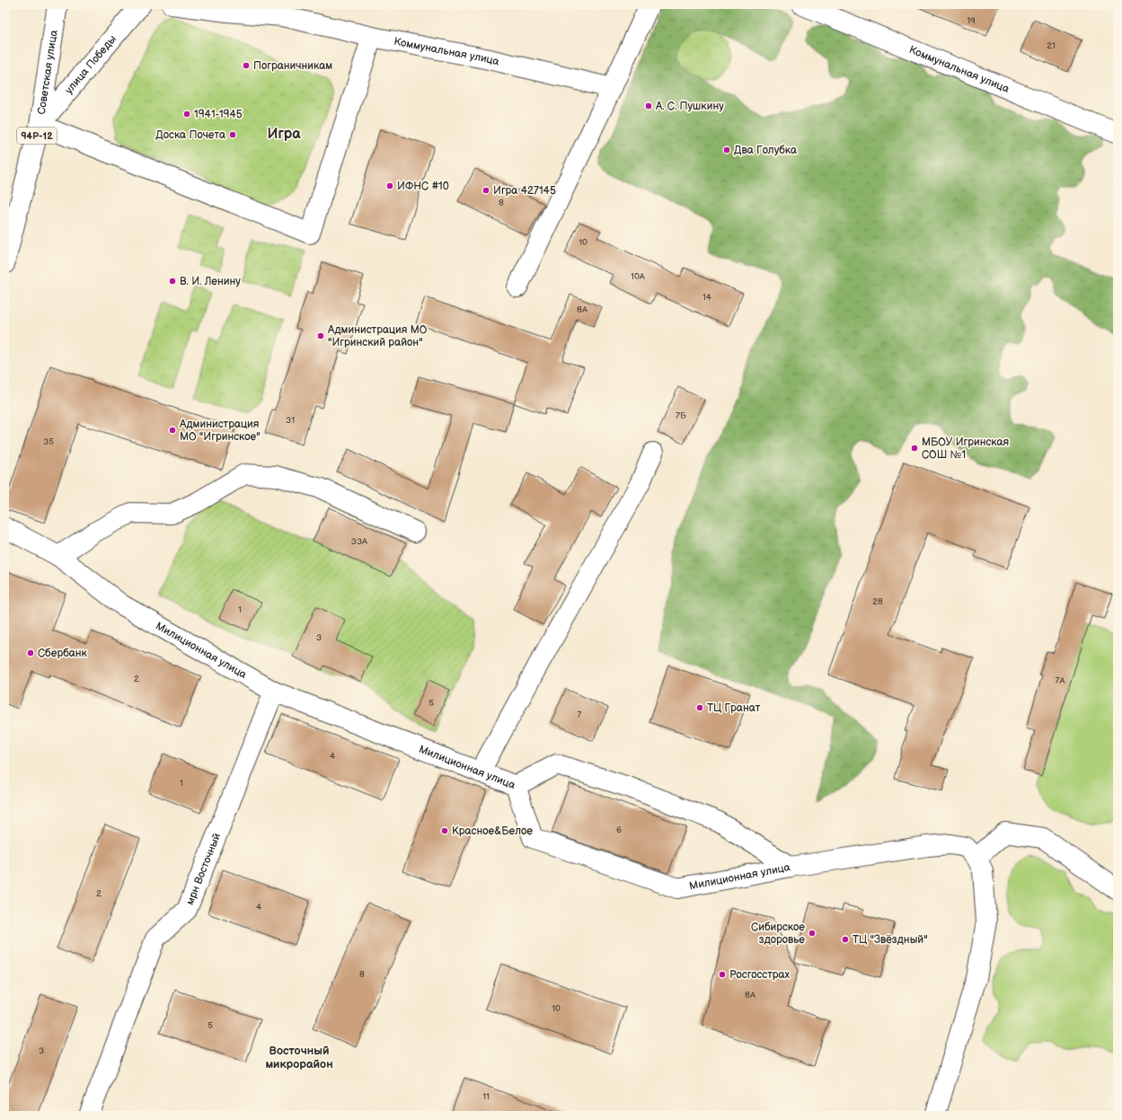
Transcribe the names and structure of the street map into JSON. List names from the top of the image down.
{
  "streets": {
    "street": [
      "Коммунальная улица",
      "улица Победы",
      "Советская улица",
      "94Р-12",
      "Милиционная улица",
      "мрн Восточный"
    ]
  },
  "crossings": [
    ["улица Победы", "Советская улица"],
    ["Милиционная улица", "мрн Восточный"]
  ],
  "districts": ["Игра", "Восточный микрорайон"],
  "places": [
    "Пограничникам",
    "А. С. Пушкину",
    "1941-1945",
    "Доска Почета",
    "Два Голубка",
    "ИФНС #10",
    "Игра 427145",
    "В. И. Ленину",
    "Администрация МО \"Игринский район\"",
    "Администрация МО \"Игринское\"",
    "МБОУ Игринская СОШ №1",
    "Сбербанк",
    "ТЦ Гранат",
    "Красное&Белое",
    "Сибирское здоровье",
    "ТЦ \"Звёздный\"",
    "Росгосстрах"
  ],
  "house_numbers": [
    "19",
    "21",
    "8",
    "10",
    "10А",
    "14",
    "8А",
    "7Б",
    "31",
    "35",
    "33А",
    "28",
    "1",
    "3",
    "2",
    "7А",
    "5",
    "7",
    "4",
    "1",
    "6",
    "2",
    "4",
    "8",
    "8А",
    "10",
    "5",
    "3",
    "11"
  ]
}
